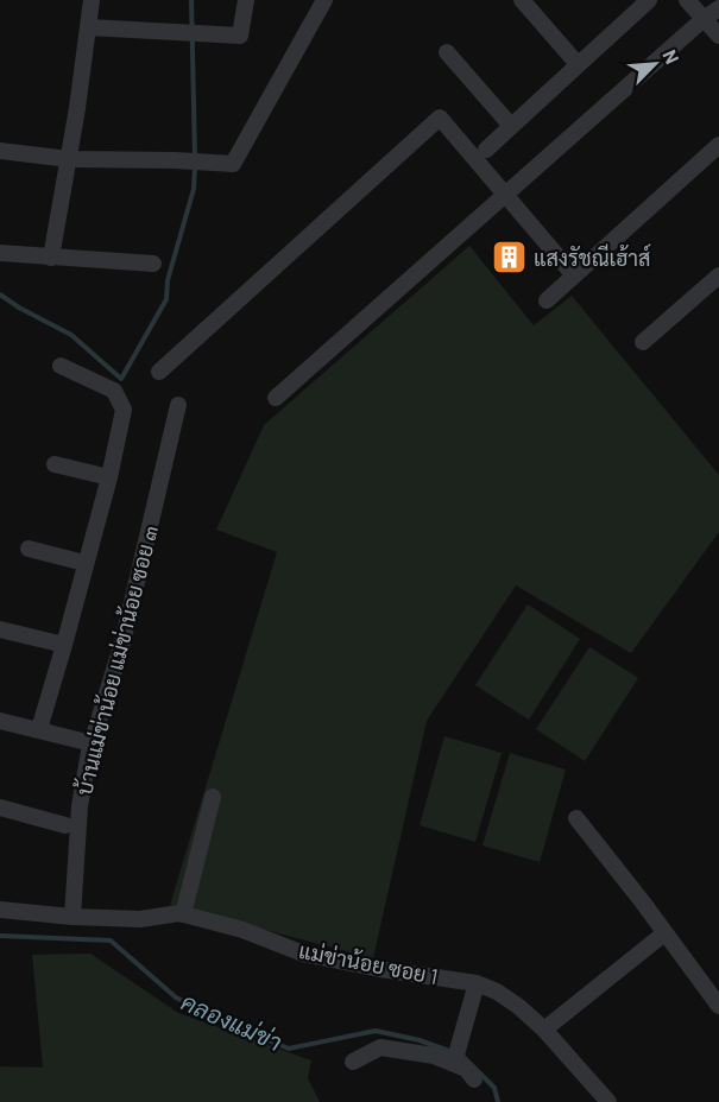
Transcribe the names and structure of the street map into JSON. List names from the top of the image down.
{
  "streets": {
    "street": ["บ้านแม่ข่าน้อย แม่ข่าน้อย ซอย ๓", "แม่ข่าน้อย ซอย 1"]
  },
  "crossings": [
    ["บ้านแม่ข่าน้อย แม่ข่าน้อย ซอย ๓", "แม่ข่าน้อย ซอย 1"]
  ],
  "water": ["คลองแม่ข่า"],
  "places": {
    "building": ["แสงรัชณีเฮ้าส์"]
  },
  "north": "top right"
}
